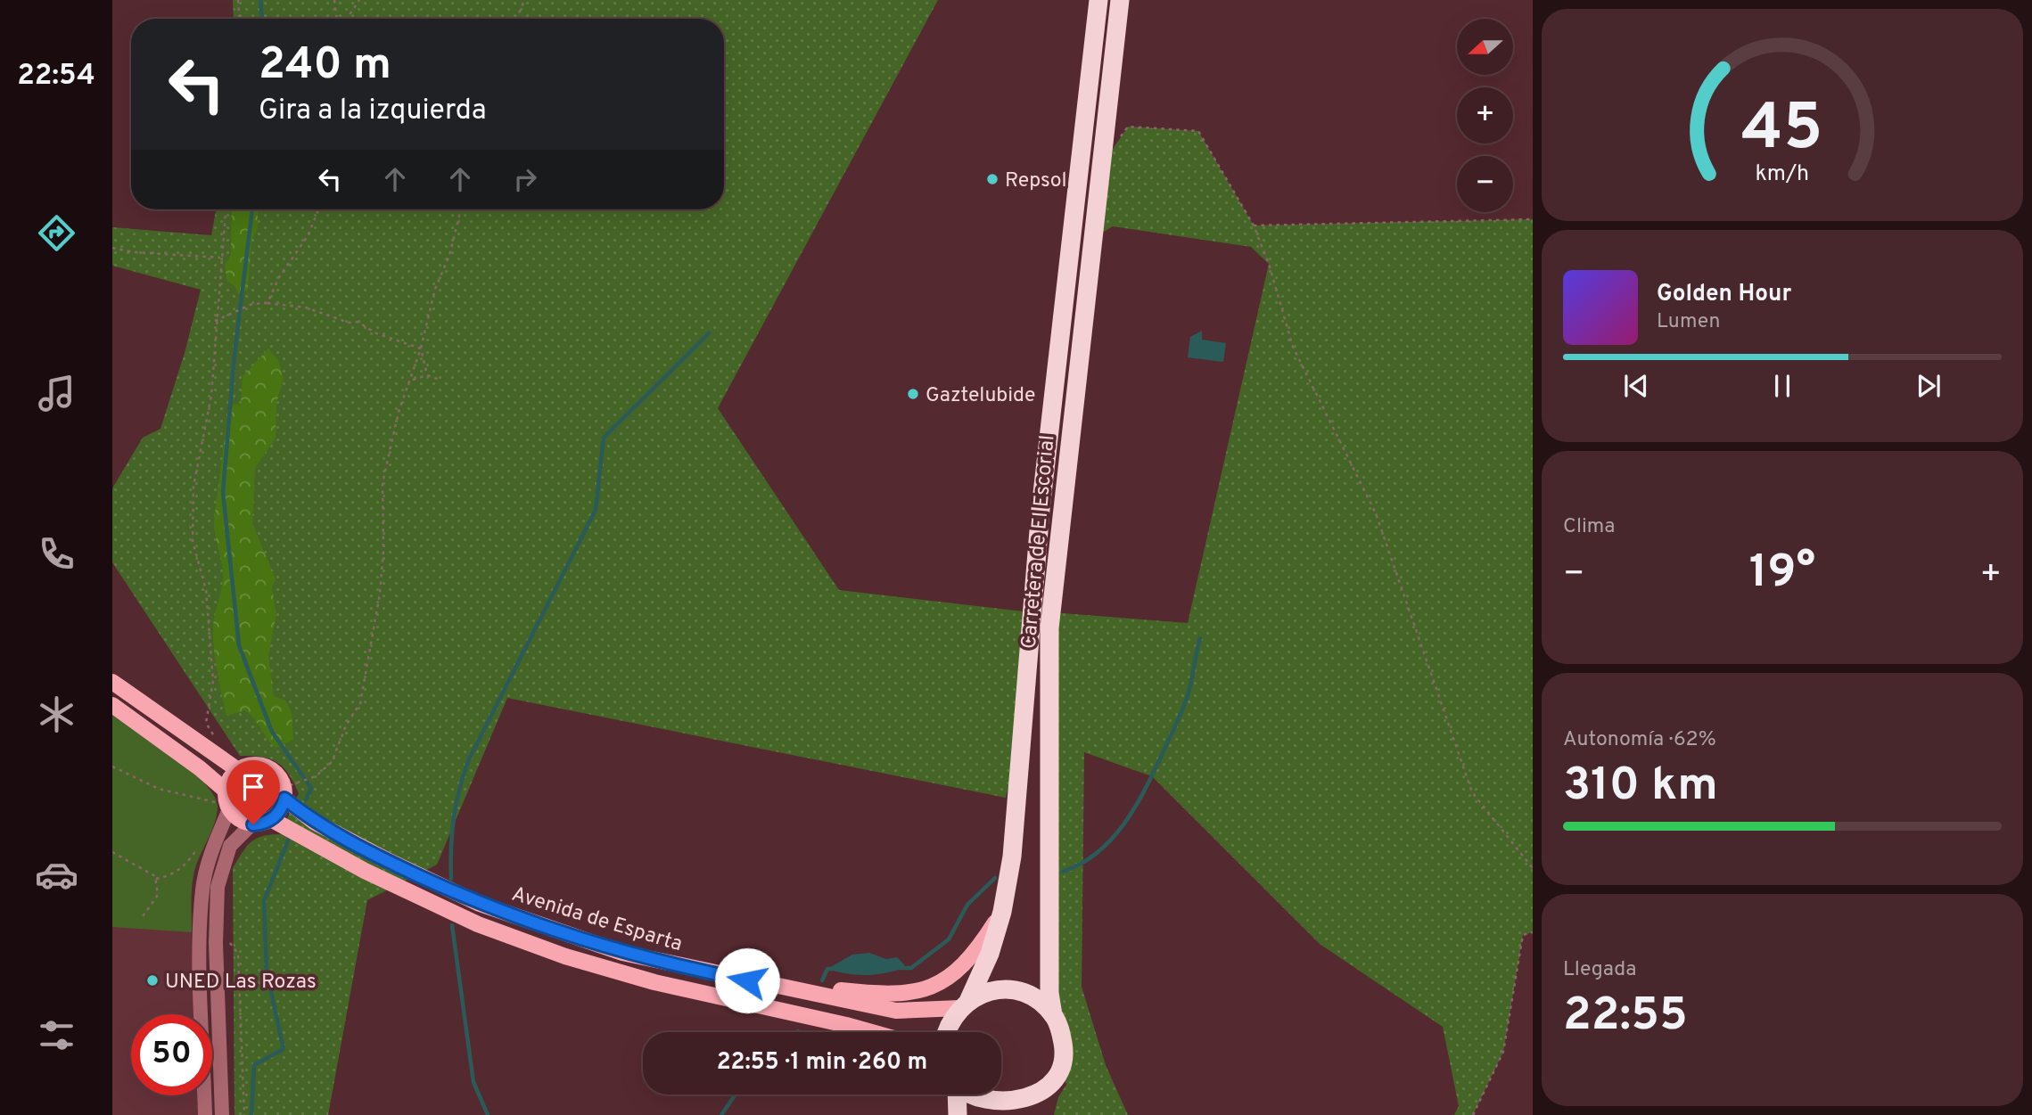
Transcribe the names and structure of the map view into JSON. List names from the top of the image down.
{
  "streets": {
    "highway": ["Carretera de El Escorial"],
    "main road": ["Avenida de Esparta"]
  },
  "crossings": [
    ["Carretera de El Escorial", "Avenida de Esparta"]
  ],
  "places": ["Repsol", "Gaztelubide", "UNED Las Rozas"],
  "north": "left",
  "page": {
    "tabs": "22:54",
    "map_buttons": ["+", "−"],
    "turn": ["240 m", "Gira a la izquierda"],
    "song": ["Golden Hour", "Lumen"],
    "tile": [
      "Clima",
      ["Autonomía · 62%", "310 km"],
      ["Llegada", "22:55"]
    ],
    "heat": ["−", "19°", "+"],
    "limit": "50",
    "trip": "22:55 · 1 min · 260 m",
    "gauge": ["45", "km/h"]
  }
}
